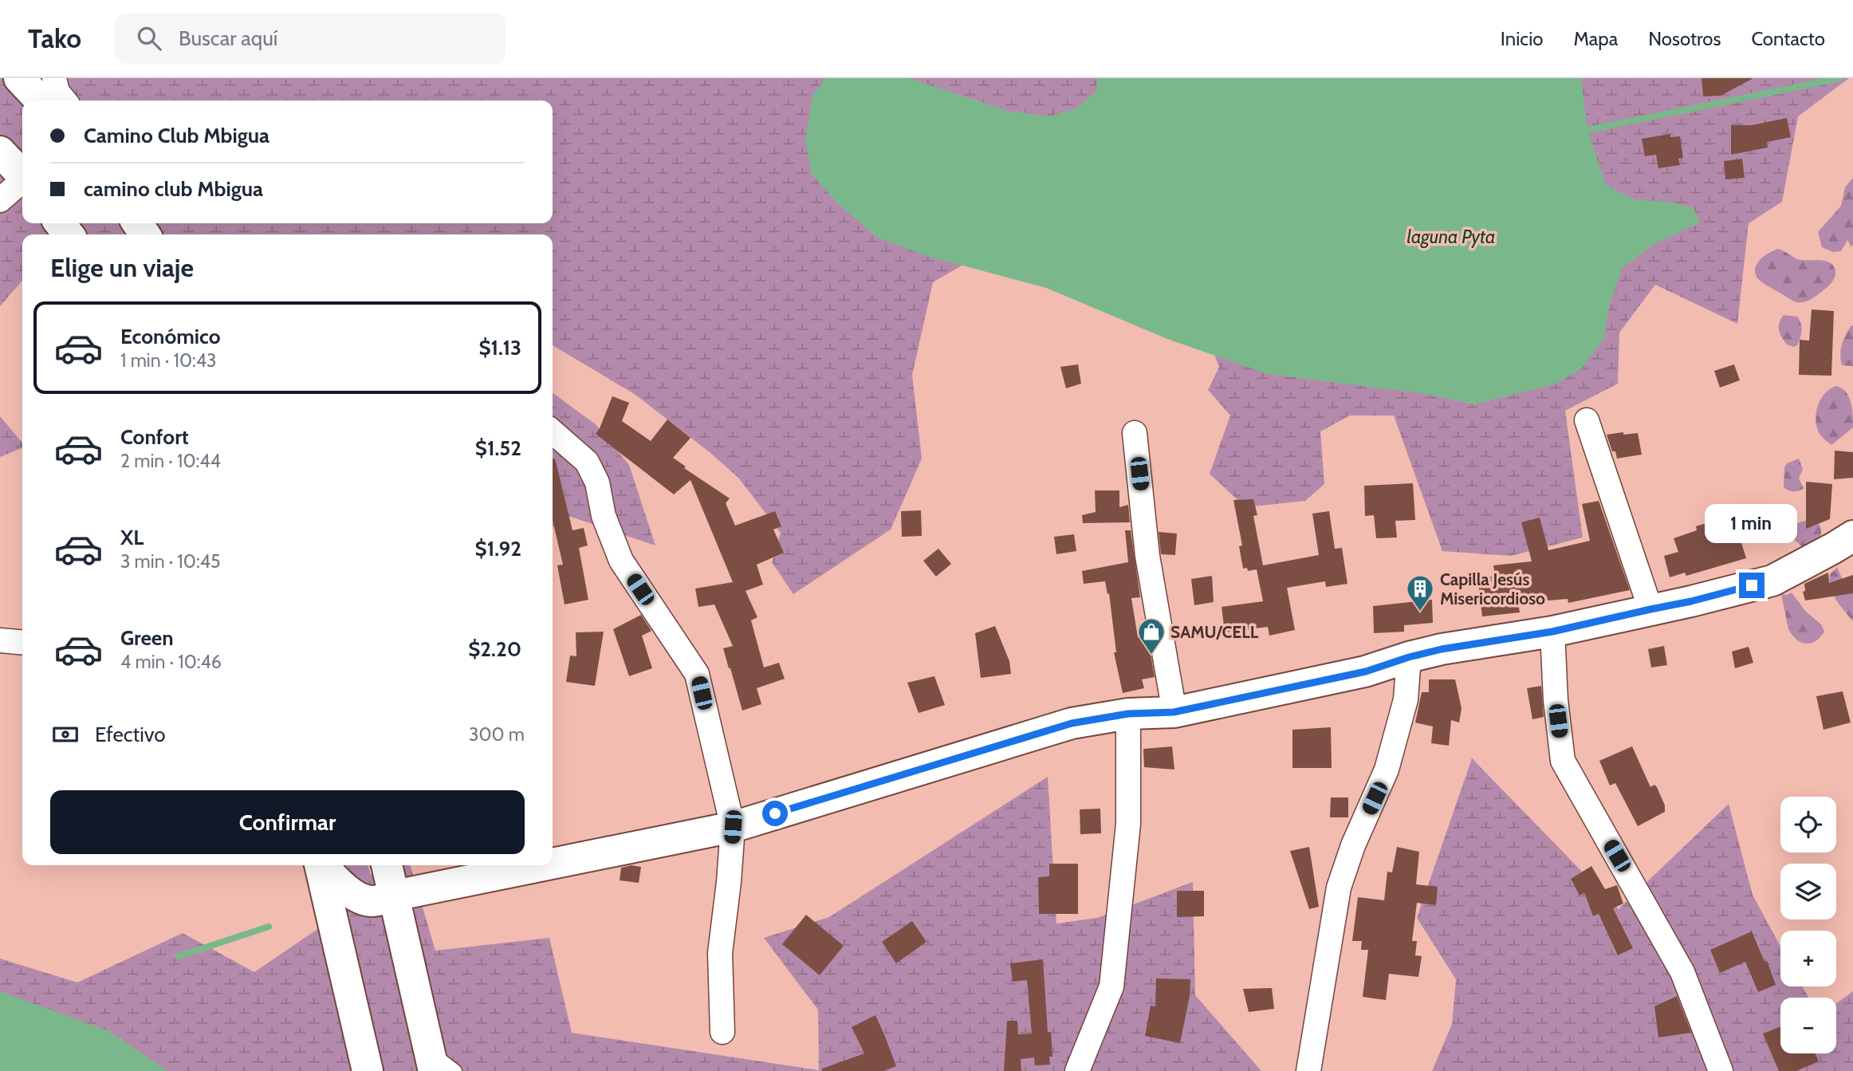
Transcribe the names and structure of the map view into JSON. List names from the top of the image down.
{
  "water": ["laguna Pyta"],
  "places": {
    "building": ["Capilla Jesús Misericordioso"],
    "shop": ["SAMU/CELL"]
  },
  "page": {
    "header": "Tako",
    "search": "Buscar aquí",
    "nav": [
      "Inicio",
      "Mapa",
      "Nosotros",
      "Contacto"
    ],
    "banner": ["Camino Club Mbigua", "camino club Mbigua"],
    "heading": "Elige un viaje",
    "list": [
      {
        "name": "Económico",
        "note": "1 min · 10:43",
        "value": "$1.13"
      },
      {
        "name": "Confort",
        "note": "2 min · 10:44",
        "value": "$1.52"
      },
      {
        "name": "XL",
        "note": "3 min · 10:45",
        "value": "$1.92"
      },
      {
        "name": "Green",
        "note": "4 min · 10:46",
        "value": "$2.20"
      }
    ],
    "bubble": "1 min",
    "pay": ["Efectivo", "300 m"],
    "buttons": "Confirmar",
    "map_buttons": ["+", "−"]
  }
}
